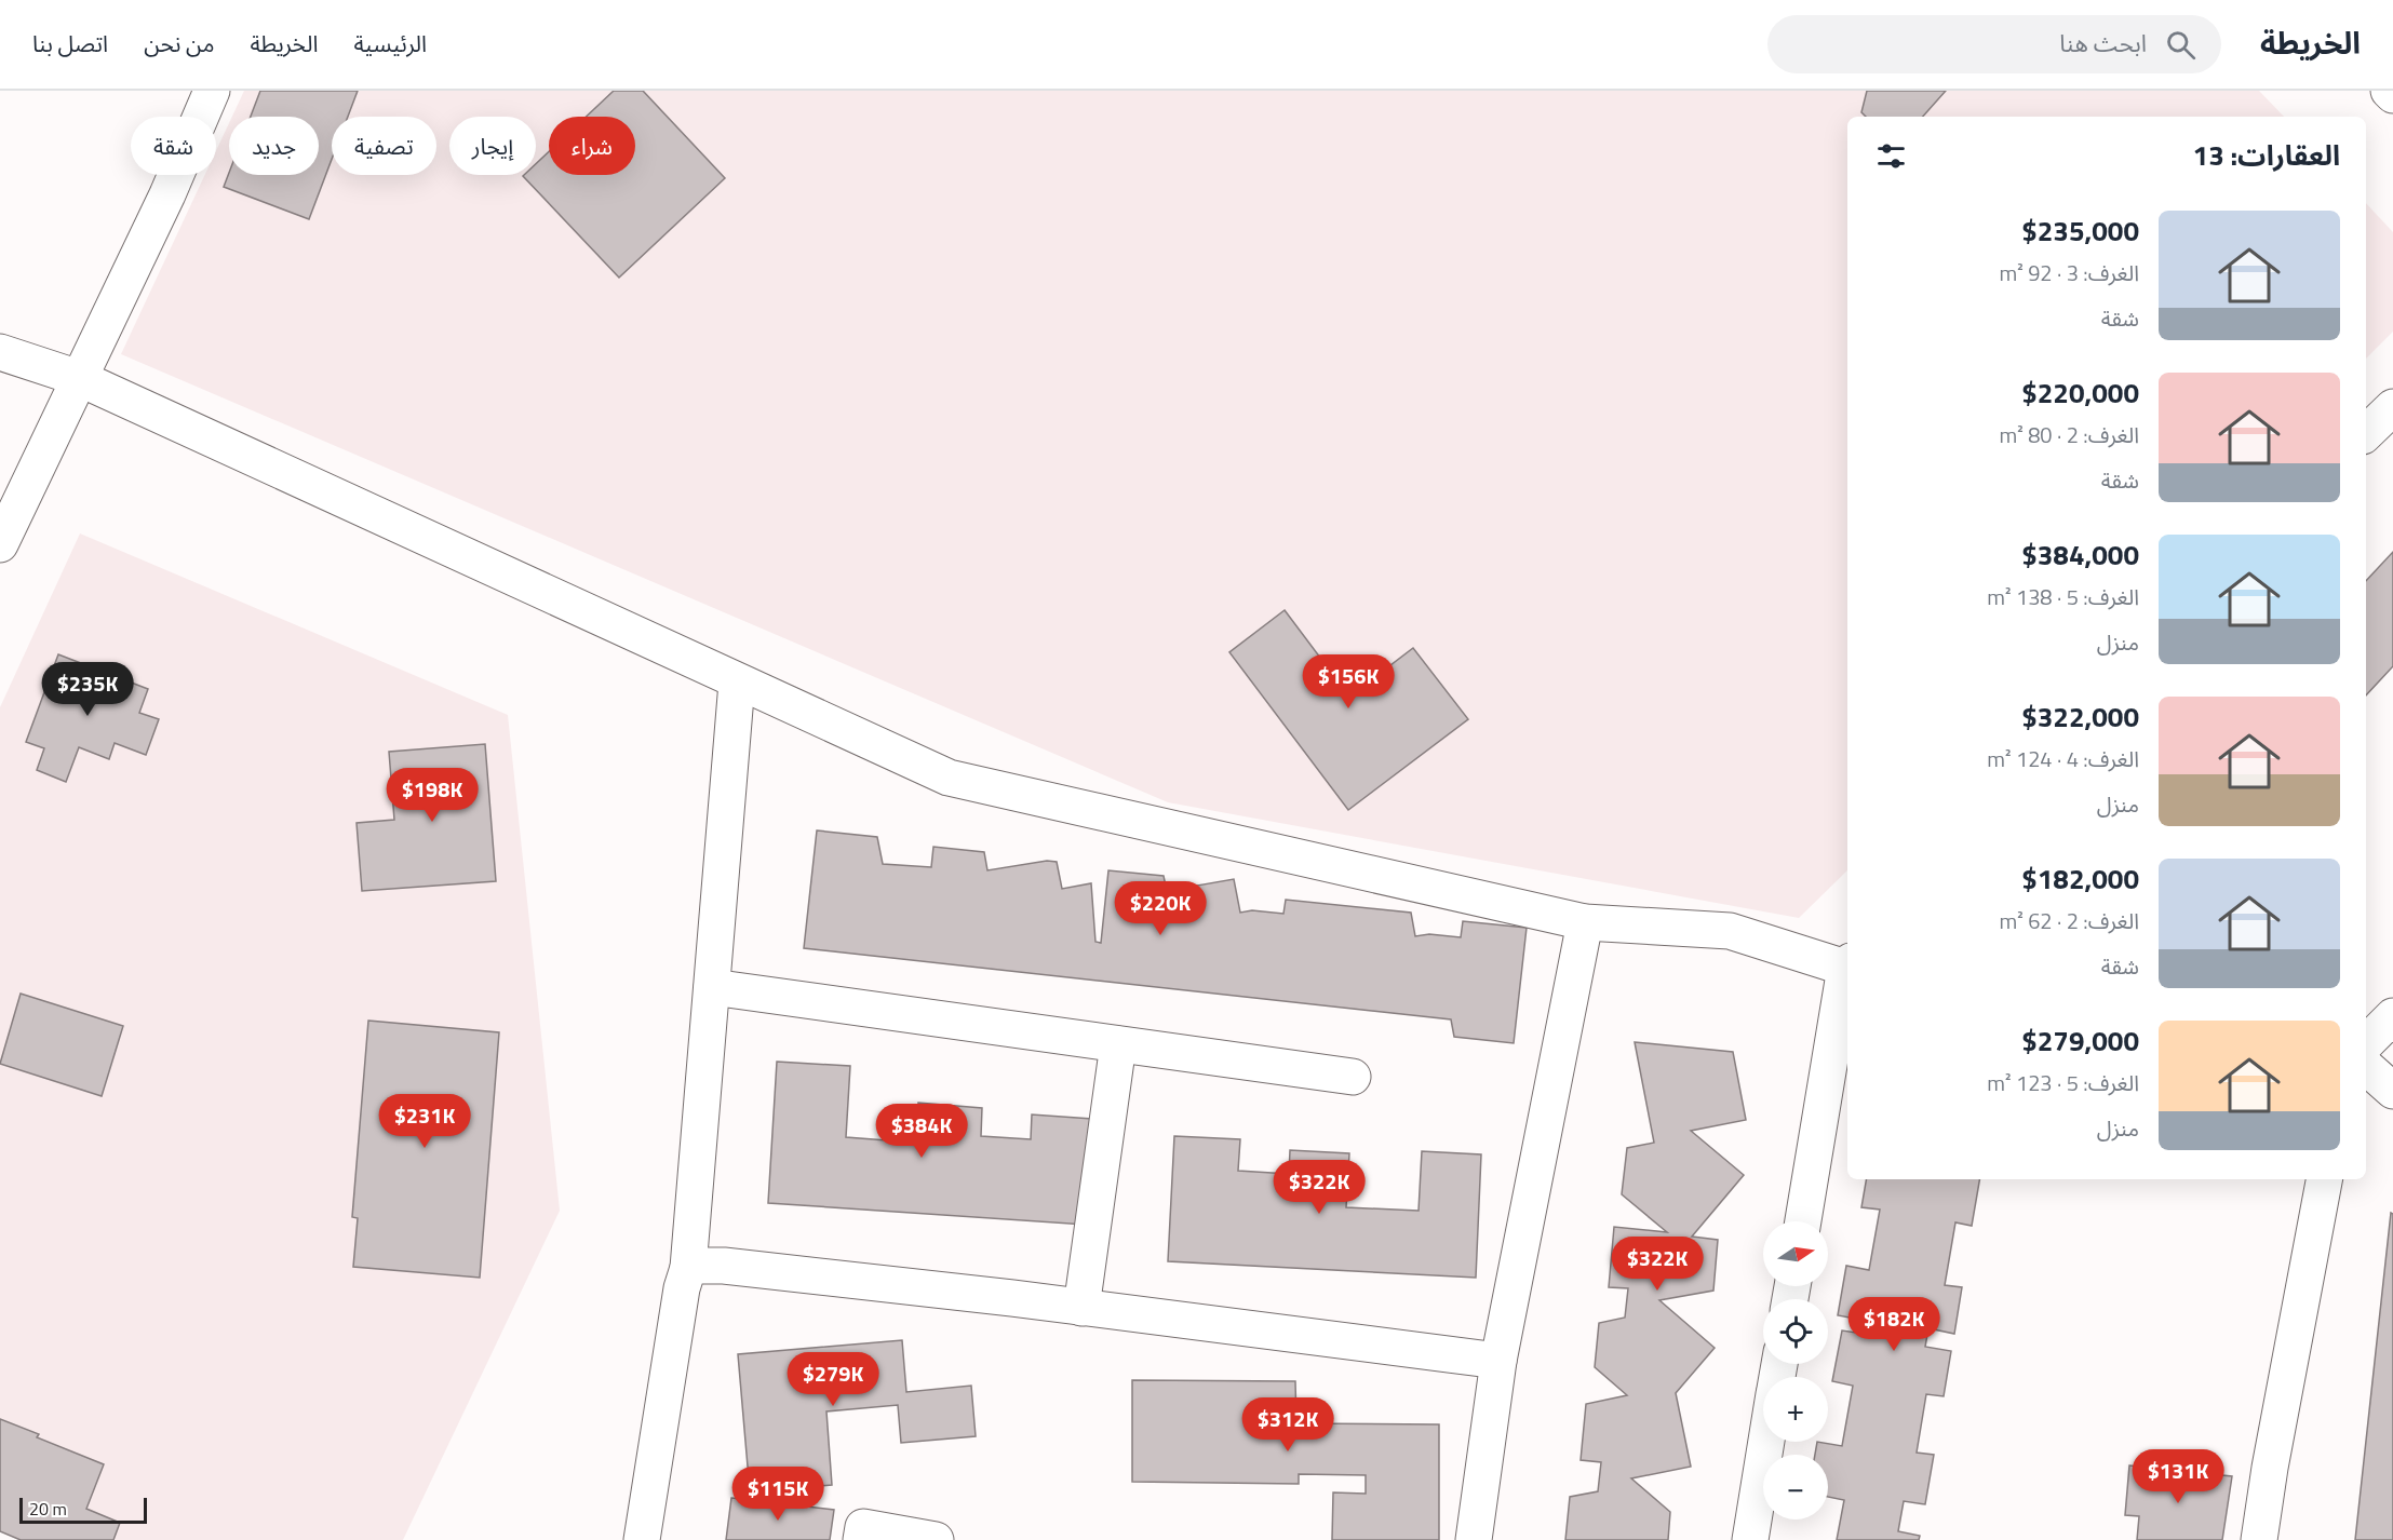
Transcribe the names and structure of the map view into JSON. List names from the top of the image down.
{
  "scale_bar": "20 m",
  "north": "right",
  "page": {
    "header": "الخريطة",
    "search": "ابحث هنا",
    "nav": [
      "الرئيسية",
      "الخريطة",
      "من نحن",
      "اتصل بنا"
    ],
    "chip": [
      "شراء",
      "إيجار",
      "تصفية",
      "جديد",
      "شقة"
    ],
    "heading": "العقارات: 13",
    "list": [
      {
        "name": "$235,000",
        "note": "الغرف: 3 · 92 m² · شقة"
      },
      {
        "name": "$220,000",
        "note": "الغرف: 2 · 80 m² · شقة"
      },
      {
        "name": "$384,000",
        "note": "الغرف: 5 · 138 m² · منزل"
      },
      {
        "name": "$322,000",
        "note": "الغرف: 4 · 124 m² · منزل"
      },
      {
        "name": "$182,000",
        "note": "الغرف: 2 · 62 m² · شقة"
      },
      {
        "name": "$279,000",
        "note": "الغرف: 5 · 123 m² · منزل"
      }
    ],
    "price": [
      "$156K",
      "$235K",
      "$198K",
      "$220K",
      "$231K",
      "$384K",
      "$322K",
      "$322K",
      "$182K",
      "$279K",
      "$312K",
      "$131K",
      "$115K"
    ],
    "map_buttons": ["+", "−"],
    "scale": "20 m"
  }
}
